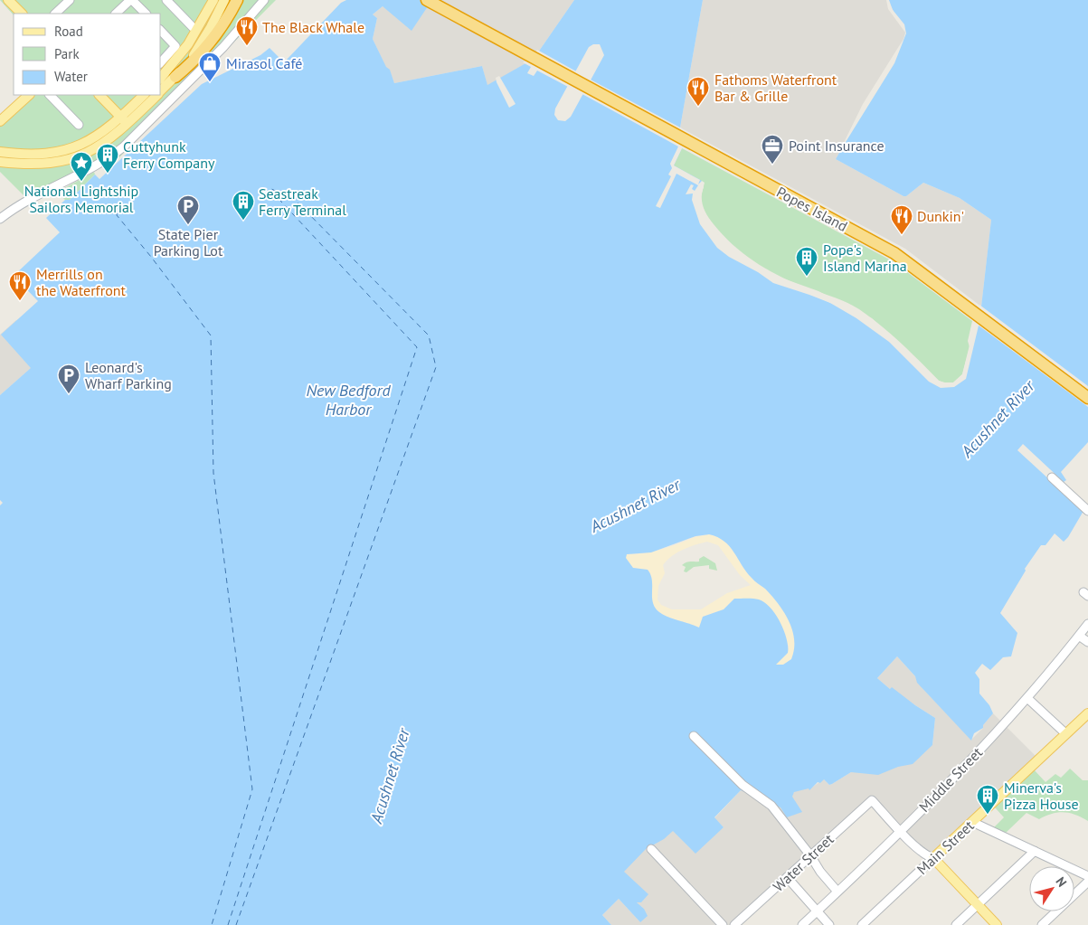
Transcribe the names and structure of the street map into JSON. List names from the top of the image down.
{
  "streets": {
    "highway": ["Popes Island"],
    "main road": ["Main Street"],
    "street": ["Middle Street", "Water Street"]
  },
  "crossings": [
    ["Middle Street", "Water Street"]
  ],
  "water": ["New Bedford Harbor", "Acushnet River"],
  "places": {
    "restaurant": [
      "The Black Whale",
      "Fathoms Waterfront Bar & Grille",
      "Dunkin'",
      "Merrills on the Waterfront"
    ],
    "shop": ["Mirasol Café"],
    "office": ["Point Insurance"],
    "building": [
      "Cuttyhunk Ferry Company",
      "Seastreak Ferry Terminal",
      "Pope's Island Marina",
      "Minerva's Pizza House"
    ],
    "place": ["National Lightship Sailors Memorial"],
    "parking": ["State Pier Parking Lot", "Leonard's Wharf Parking"]
  },
  "legend": ["Road", "Park", "Water"],
  "north": "top right"
}
